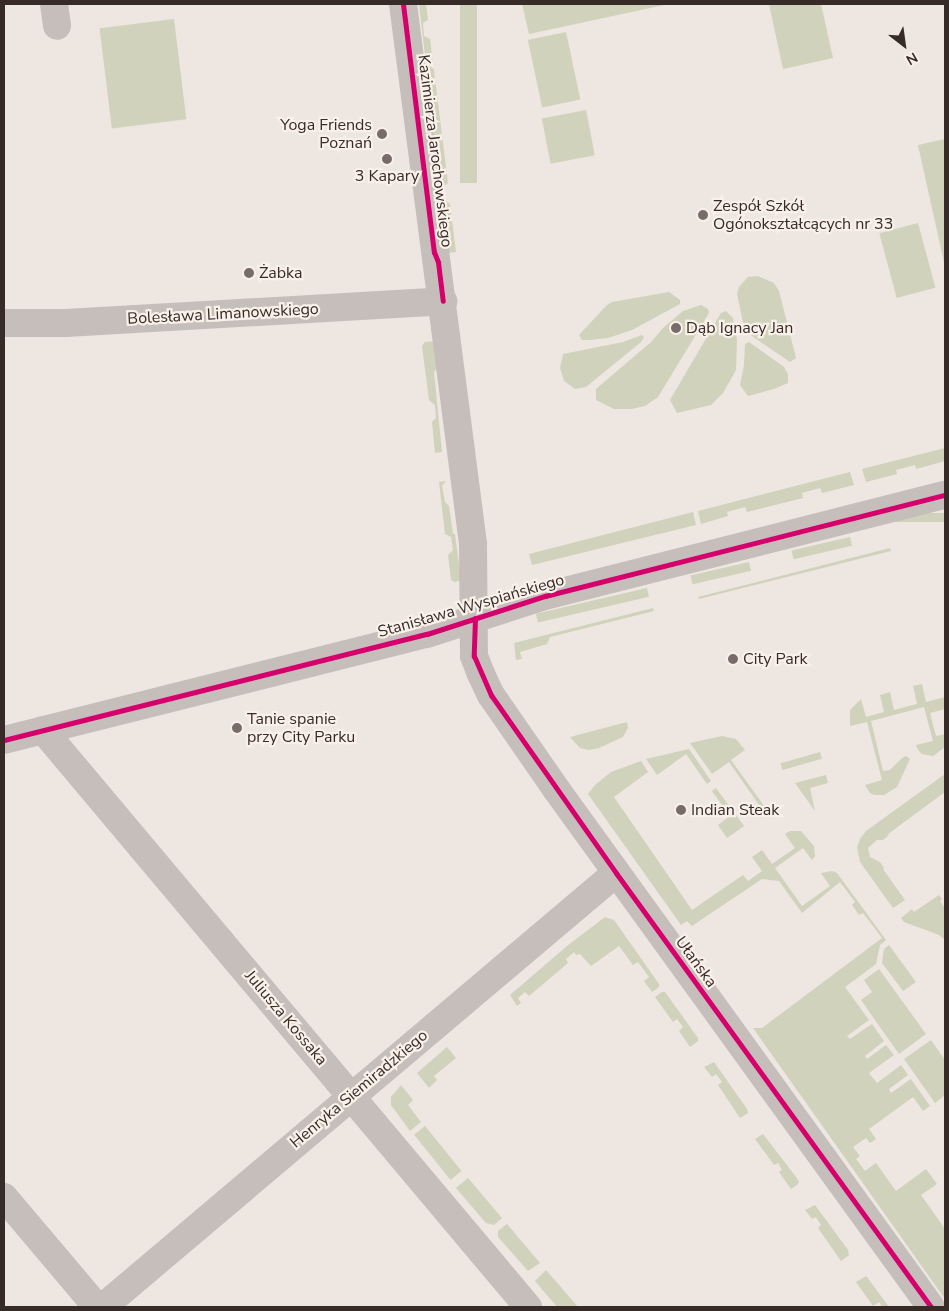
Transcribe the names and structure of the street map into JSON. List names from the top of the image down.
{
  "streets": {
    "street": [
      "Kazimierza Jarochowskiego",
      "Bolesława Limanowskiego",
      "Stanisława Wyspiańskiego",
      "Ułańska",
      "Juliusza Kossaka",
      "Henryka Siemiradzkiego"
    ]
  },
  "crossings": [
    ["Kazimierza Jarochowskiego", "Bolesława Limanowskiego"],
    ["Kazimierza Jarochowskiego", "Stanisława Wyspiańskiego"],
    ["Kazimierza Jarochowskiego", "Ułańska"],
    ["Stanisława Wyspiańskiego", "Ułańska"],
    ["Stanisława Wyspiańskiego", "Juliusza Kossaka"],
    ["Ułańska", "Henryka Siemiradzkiego"],
    ["Juliusza Kossaka", "Henryka Siemiradzkiego"]
  ],
  "places": [
    "Yoga Friends Poznań",
    "3 Kapary",
    "Zespół Szkół Ogónokształcących nr 33",
    "Żabka",
    "Dąb Ignacy Jan",
    "City Park",
    "Tanie spanie przy City Parku",
    "Indian Steak"
  ],
  "north": "bottom right"
}
